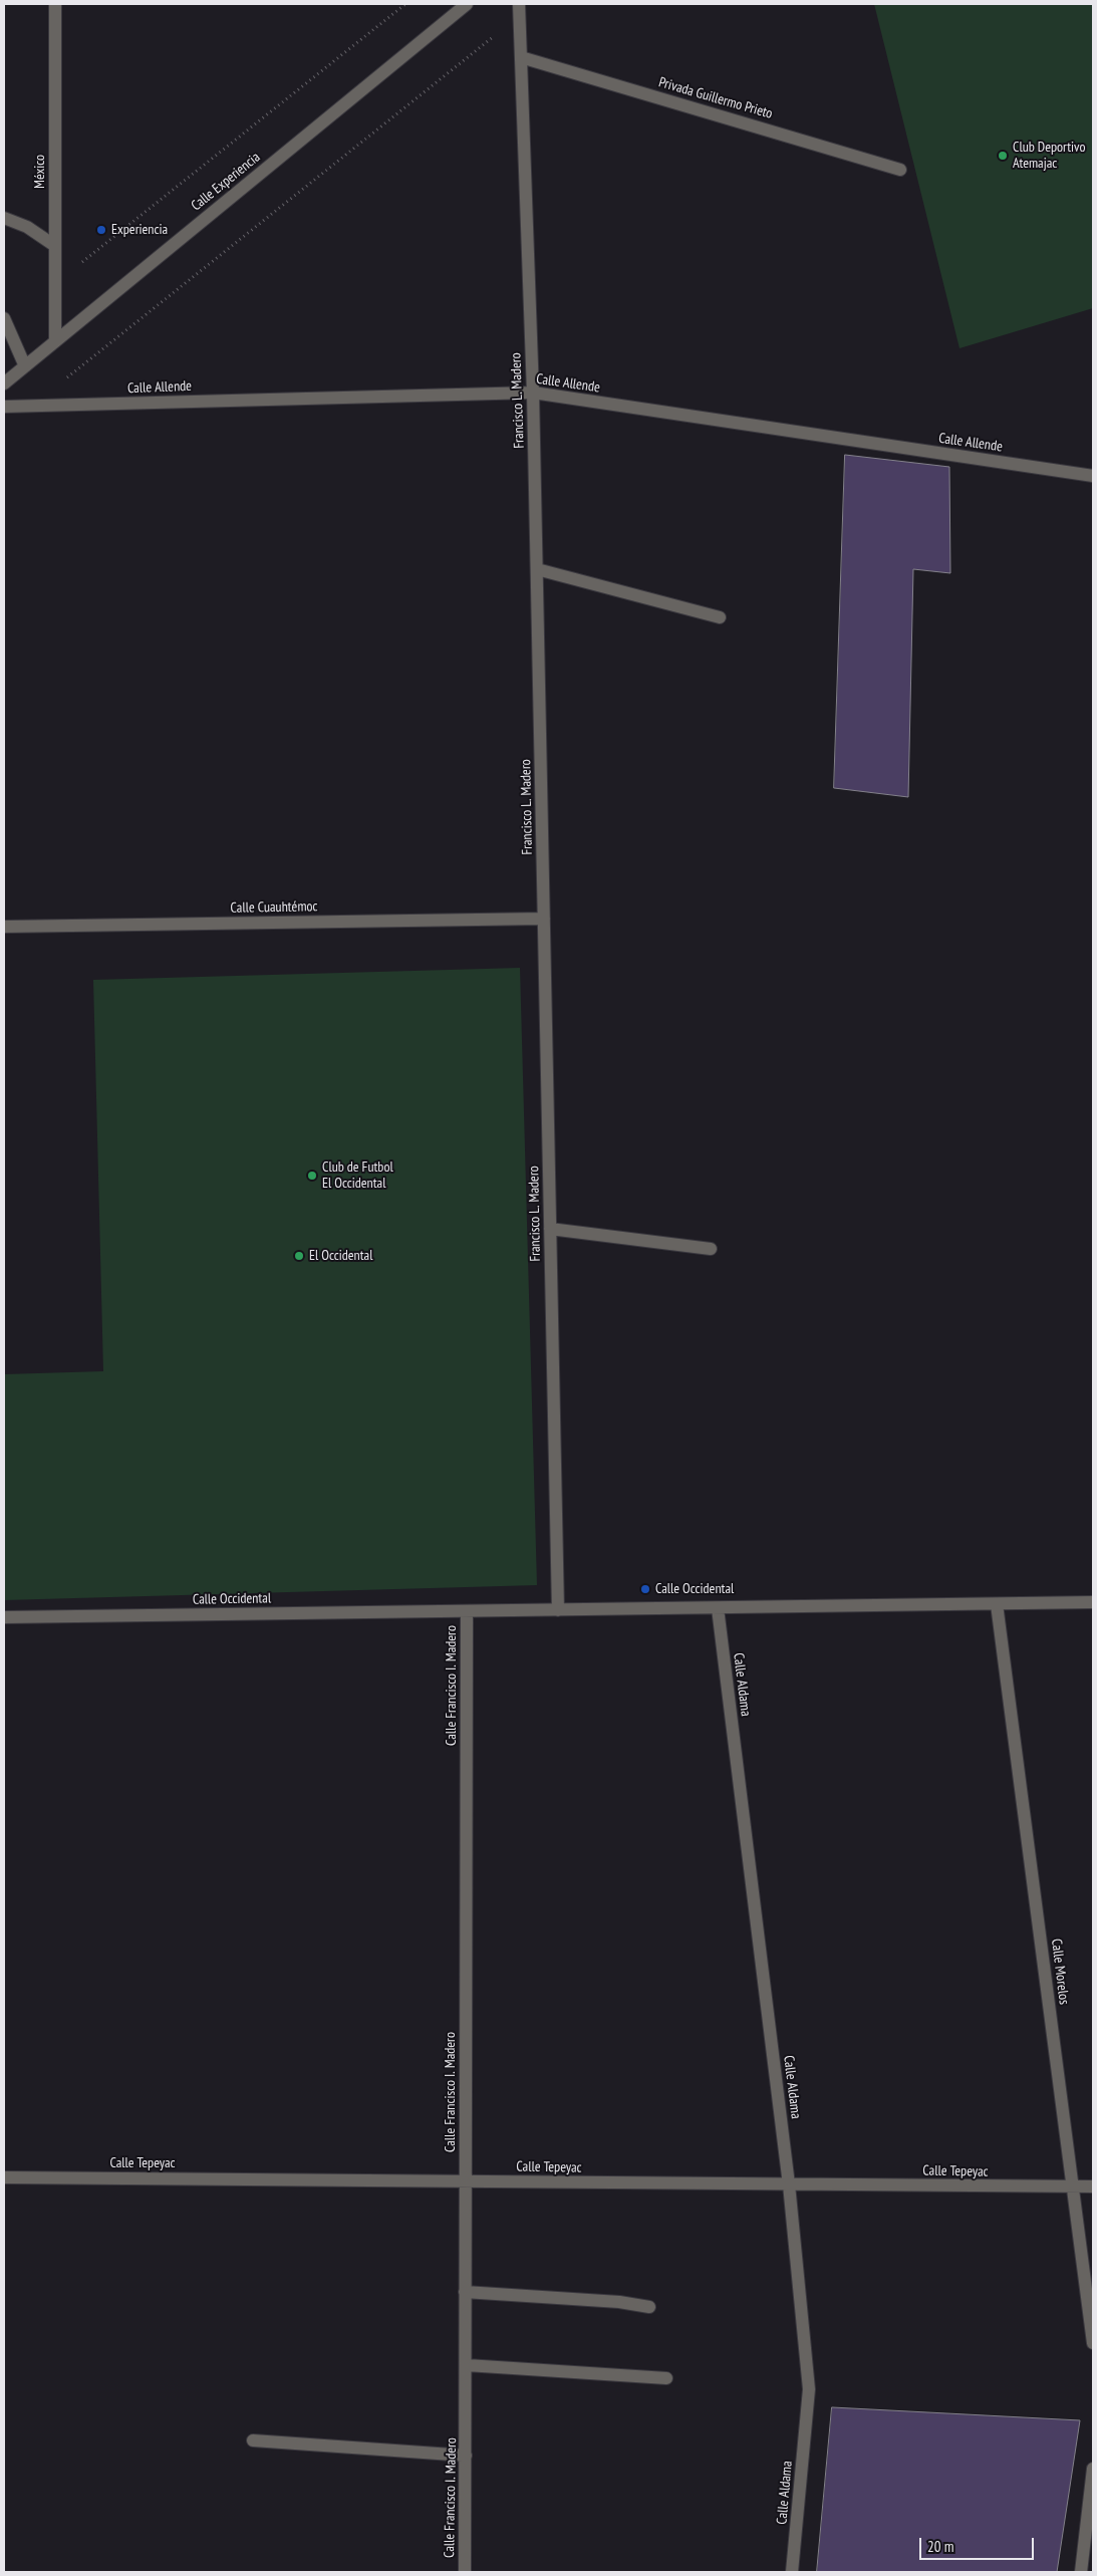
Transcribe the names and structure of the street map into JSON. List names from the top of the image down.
{
  "streets": {
    "street": [
      "Privada Guillermo Prieto",
      "México",
      "Calle Experiencia",
      "Calle Allende",
      "Francisco L. Madero",
      "Calle Cuauhtémoc",
      "Calle Occidental",
      "Calle Aldama",
      "Calle Francisco I. Madero",
      "Calle Morelos",
      "Calle Tepeyac"
    ]
  },
  "crossings": [
    ["Privada Guillermo Prieto", "Francisco L. Madero"],
    ["México", "Calle Experiencia"],
    ["Calle Allende", "Francisco L. Madero"],
    ["Francisco L. Madero", "Calle Cuauhtémoc"],
    ["Francisco L. Madero", "Calle Occidental"],
    ["Calle Occidental", "Calle Aldama"],
    ["Calle Occidental", "Calle Francisco I. Madero"],
    ["Calle Occidental", "Calle Morelos"],
    ["Calle Aldama", "Calle Tepeyac"],
    ["Calle Francisco I. Madero", "Calle Tepeyac"],
    ["Calle Morelos", "Calle Tepeyac"]
  ],
  "places": [
    "Club Deportivo Atemajac",
    "Experiencia",
    "Club de Futbol El Occidental",
    "El Occidental",
    "Calle Occidental"
  ],
  "scale_bar": "20 m"
}
